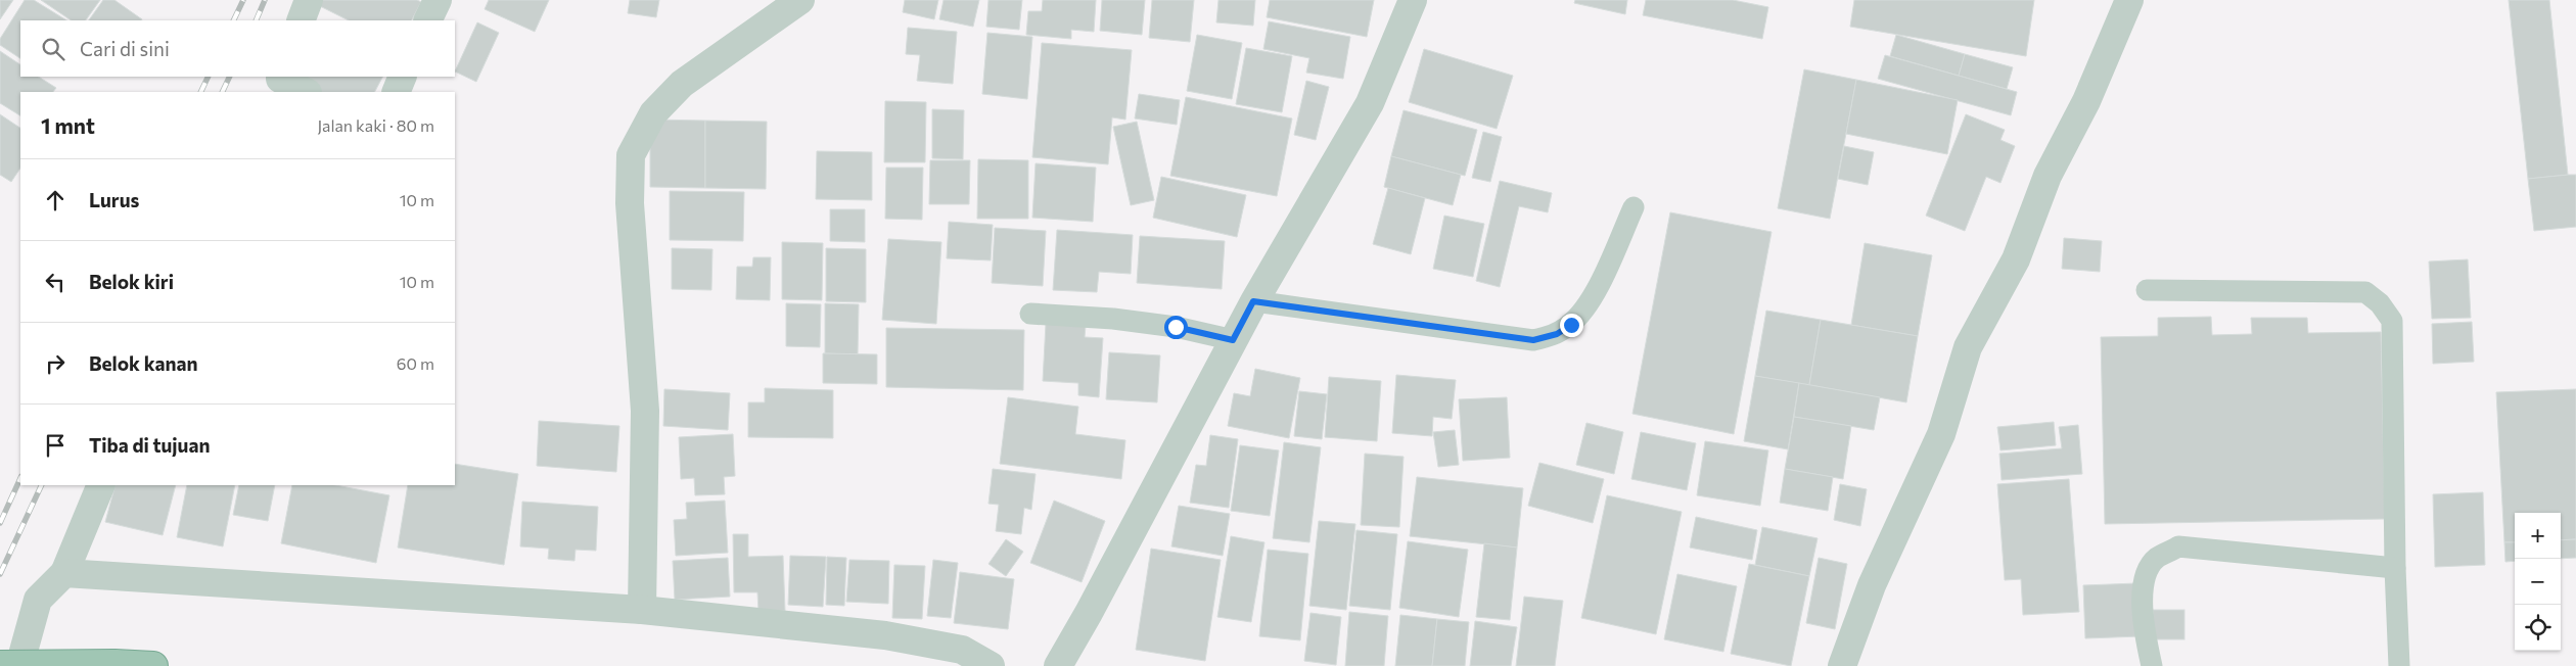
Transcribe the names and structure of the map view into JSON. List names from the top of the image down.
{
  "page": {
    "search": "Cari di sini",
    "heading": ["1 mnt", "Jalan kaki · 80 m"],
    "list": [
      ["Lurus", "10 m"],
      ["Belok kiri", "10 m"],
      ["Belok kanan", "60 m"],
      "Tiba di tujuan"
    ],
    "map_buttons": ["+", "−"]
  }
}
